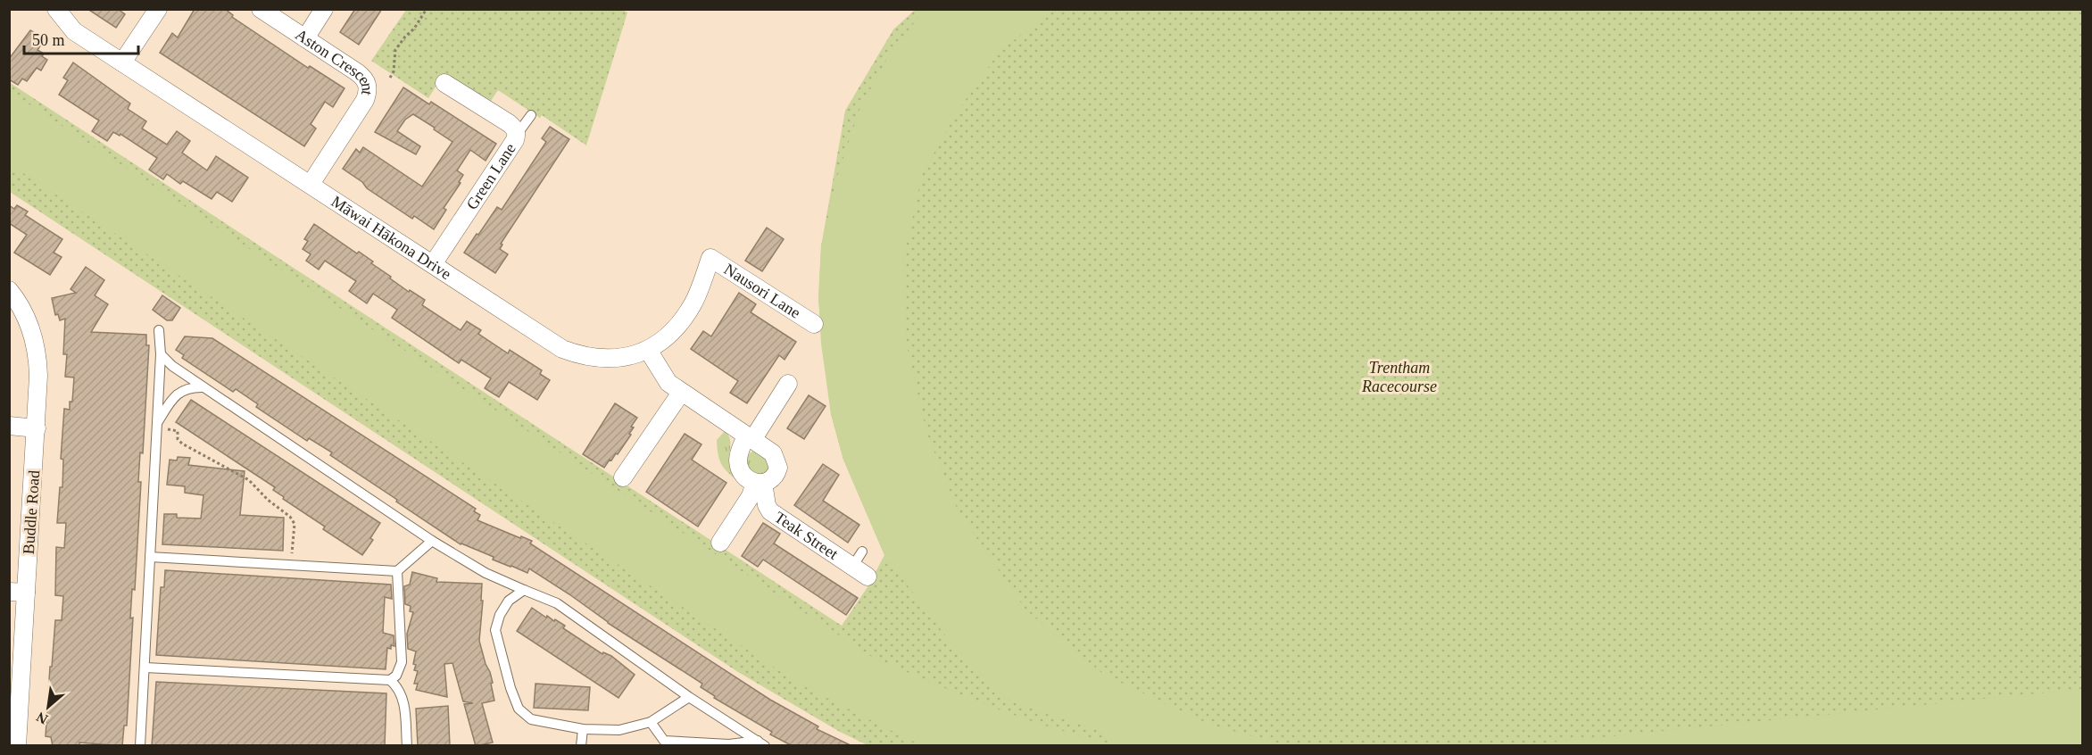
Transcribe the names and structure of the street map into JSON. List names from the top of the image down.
{
  "streets": {
    "street": [
      "Aston Crescent",
      "Green Lane",
      "Māwai Hākona Drive",
      "Nausori Lane",
      "Buddle Road",
      "Teak Street"
    ]
  },
  "crossings": [
    ["Aston Crescent", "Māwai Hākona Drive"],
    ["Green Lane", "Māwai Hākona Drive"],
    ["Māwai Hākona Drive", "Nausori Lane"]
  ],
  "parks": ["Trentham Racecourse"],
  "scale_bar": "50 m",
  "north": "bottom left"
}
